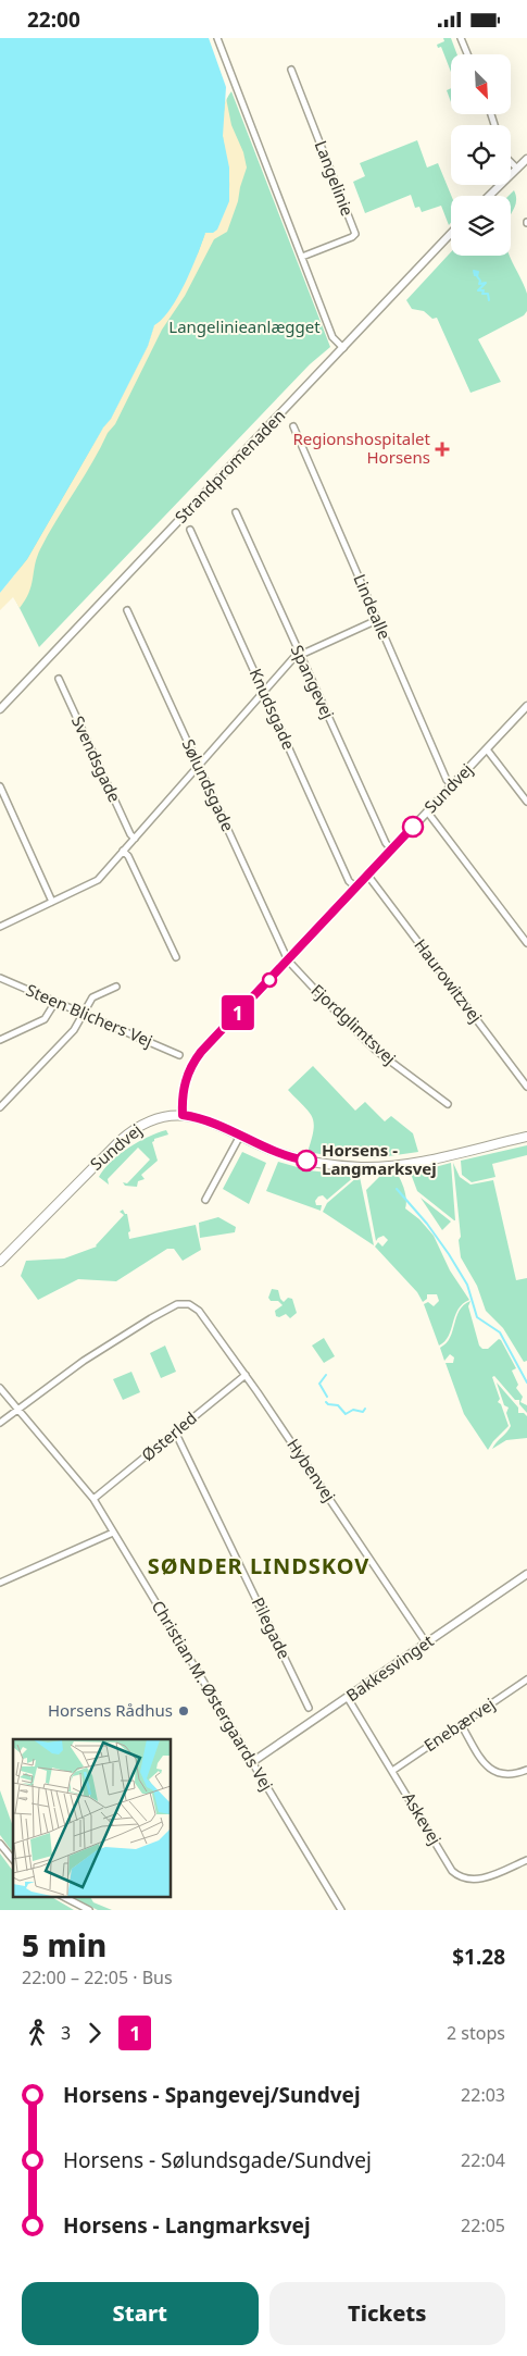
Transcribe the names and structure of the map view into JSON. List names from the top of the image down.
{
  "streets": {
    "main road": ["Sundvej"],
    "street": [
      "Langelinie",
      "Strandpromenaden",
      "Lindealle",
      "Spangevej",
      "Knudsgade",
      "Svendsgade",
      "Sølundsgade",
      "Haurowitzvej",
      "Steen Blichers Vej",
      "Fjordglimtsvej",
      "Østerled",
      "Hybenvej",
      "Pilegade",
      "Bakkesvinget",
      "Christian M. Østergaards Vej",
      "Enebærvej",
      "Askevej"
    ]
  },
  "crossings": [
    ["Lindealle", "Sundvej"],
    ["Spangevej", "Sundvej"],
    ["Knudsgade", "Sundvej"],
    ["Sølundsgade", "Sundvej"],
    ["Sølundsgade", "Fjordglimtsvej"],
    ["Sundvej", "Haurowitzvej"],
    ["Sundvej", "Fjordglimtsvej"],
    ["Østerled", "Hybenvej"],
    ["Østerled", "Pilegade"],
    ["Østerled", "Christian M. Østergaards Vej"],
    ["Hybenvej", "Bakkesvinget"],
    ["Hybenvej", "Christian M. Østergaards Vej"],
    ["Bakkesvinget", "Christian M. Østergaards Vej"],
    ["Bakkesvinget", "Askevej"],
    ["Enebærvej", "Askevej"]
  ],
  "districts": ["SØNDER LINDSKOV"],
  "parks": ["Langelinieanlægget"],
  "places": {
    "health": ["Regionshospitalet Horsens"],
    "other": ["Horsens - Langmarksvej", "Horsens Rådhus"]
  },
  "lines": ["bus line 1"],
  "north": "bottom right",
  "page": {
    "status": "22:00",
    "on_map": "1",
    "heading": ["5 min", "22:00 – 22:05 · Bus", "$1.28"],
    "legs": ["3", "1", "2 stops"],
    "list": [
      {
        "name": "Horsens - Spangevej/Sundvej",
        "value": "22:03"
      },
      {
        "name": "Horsens - Sølundsgade/Sundvej",
        "value": "22:04"
      },
      {
        "name": "Horsens - Langmarksvej",
        "value": "22:05"
      }
    ],
    "buttons": ["Start", "Tickets"]
  }
}
